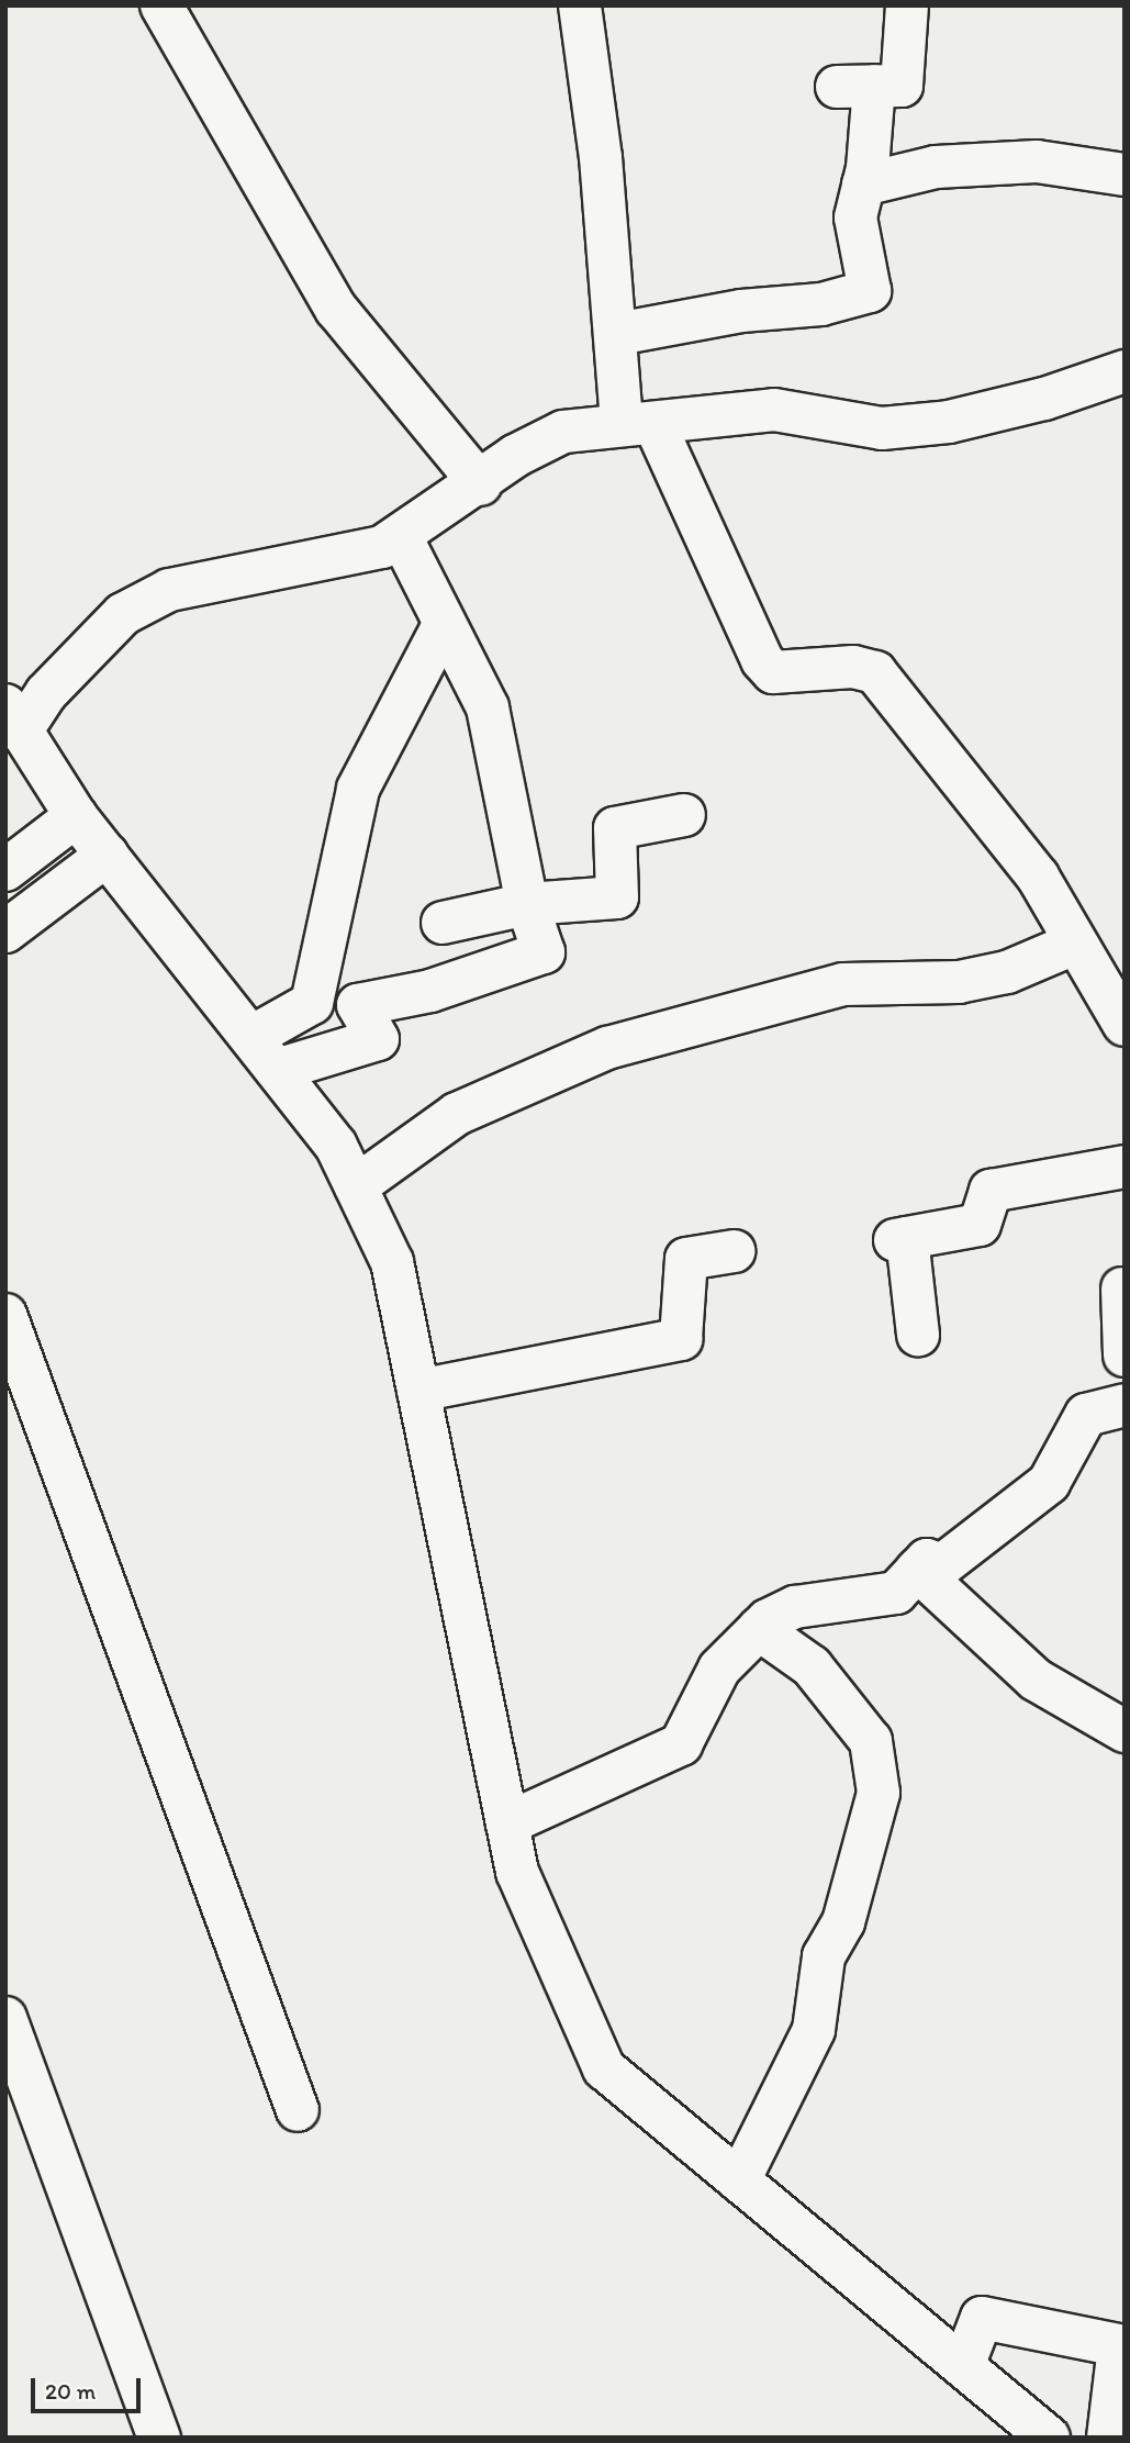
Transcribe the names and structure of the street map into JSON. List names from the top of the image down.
{
  "scale_bar": "20 m"
}
